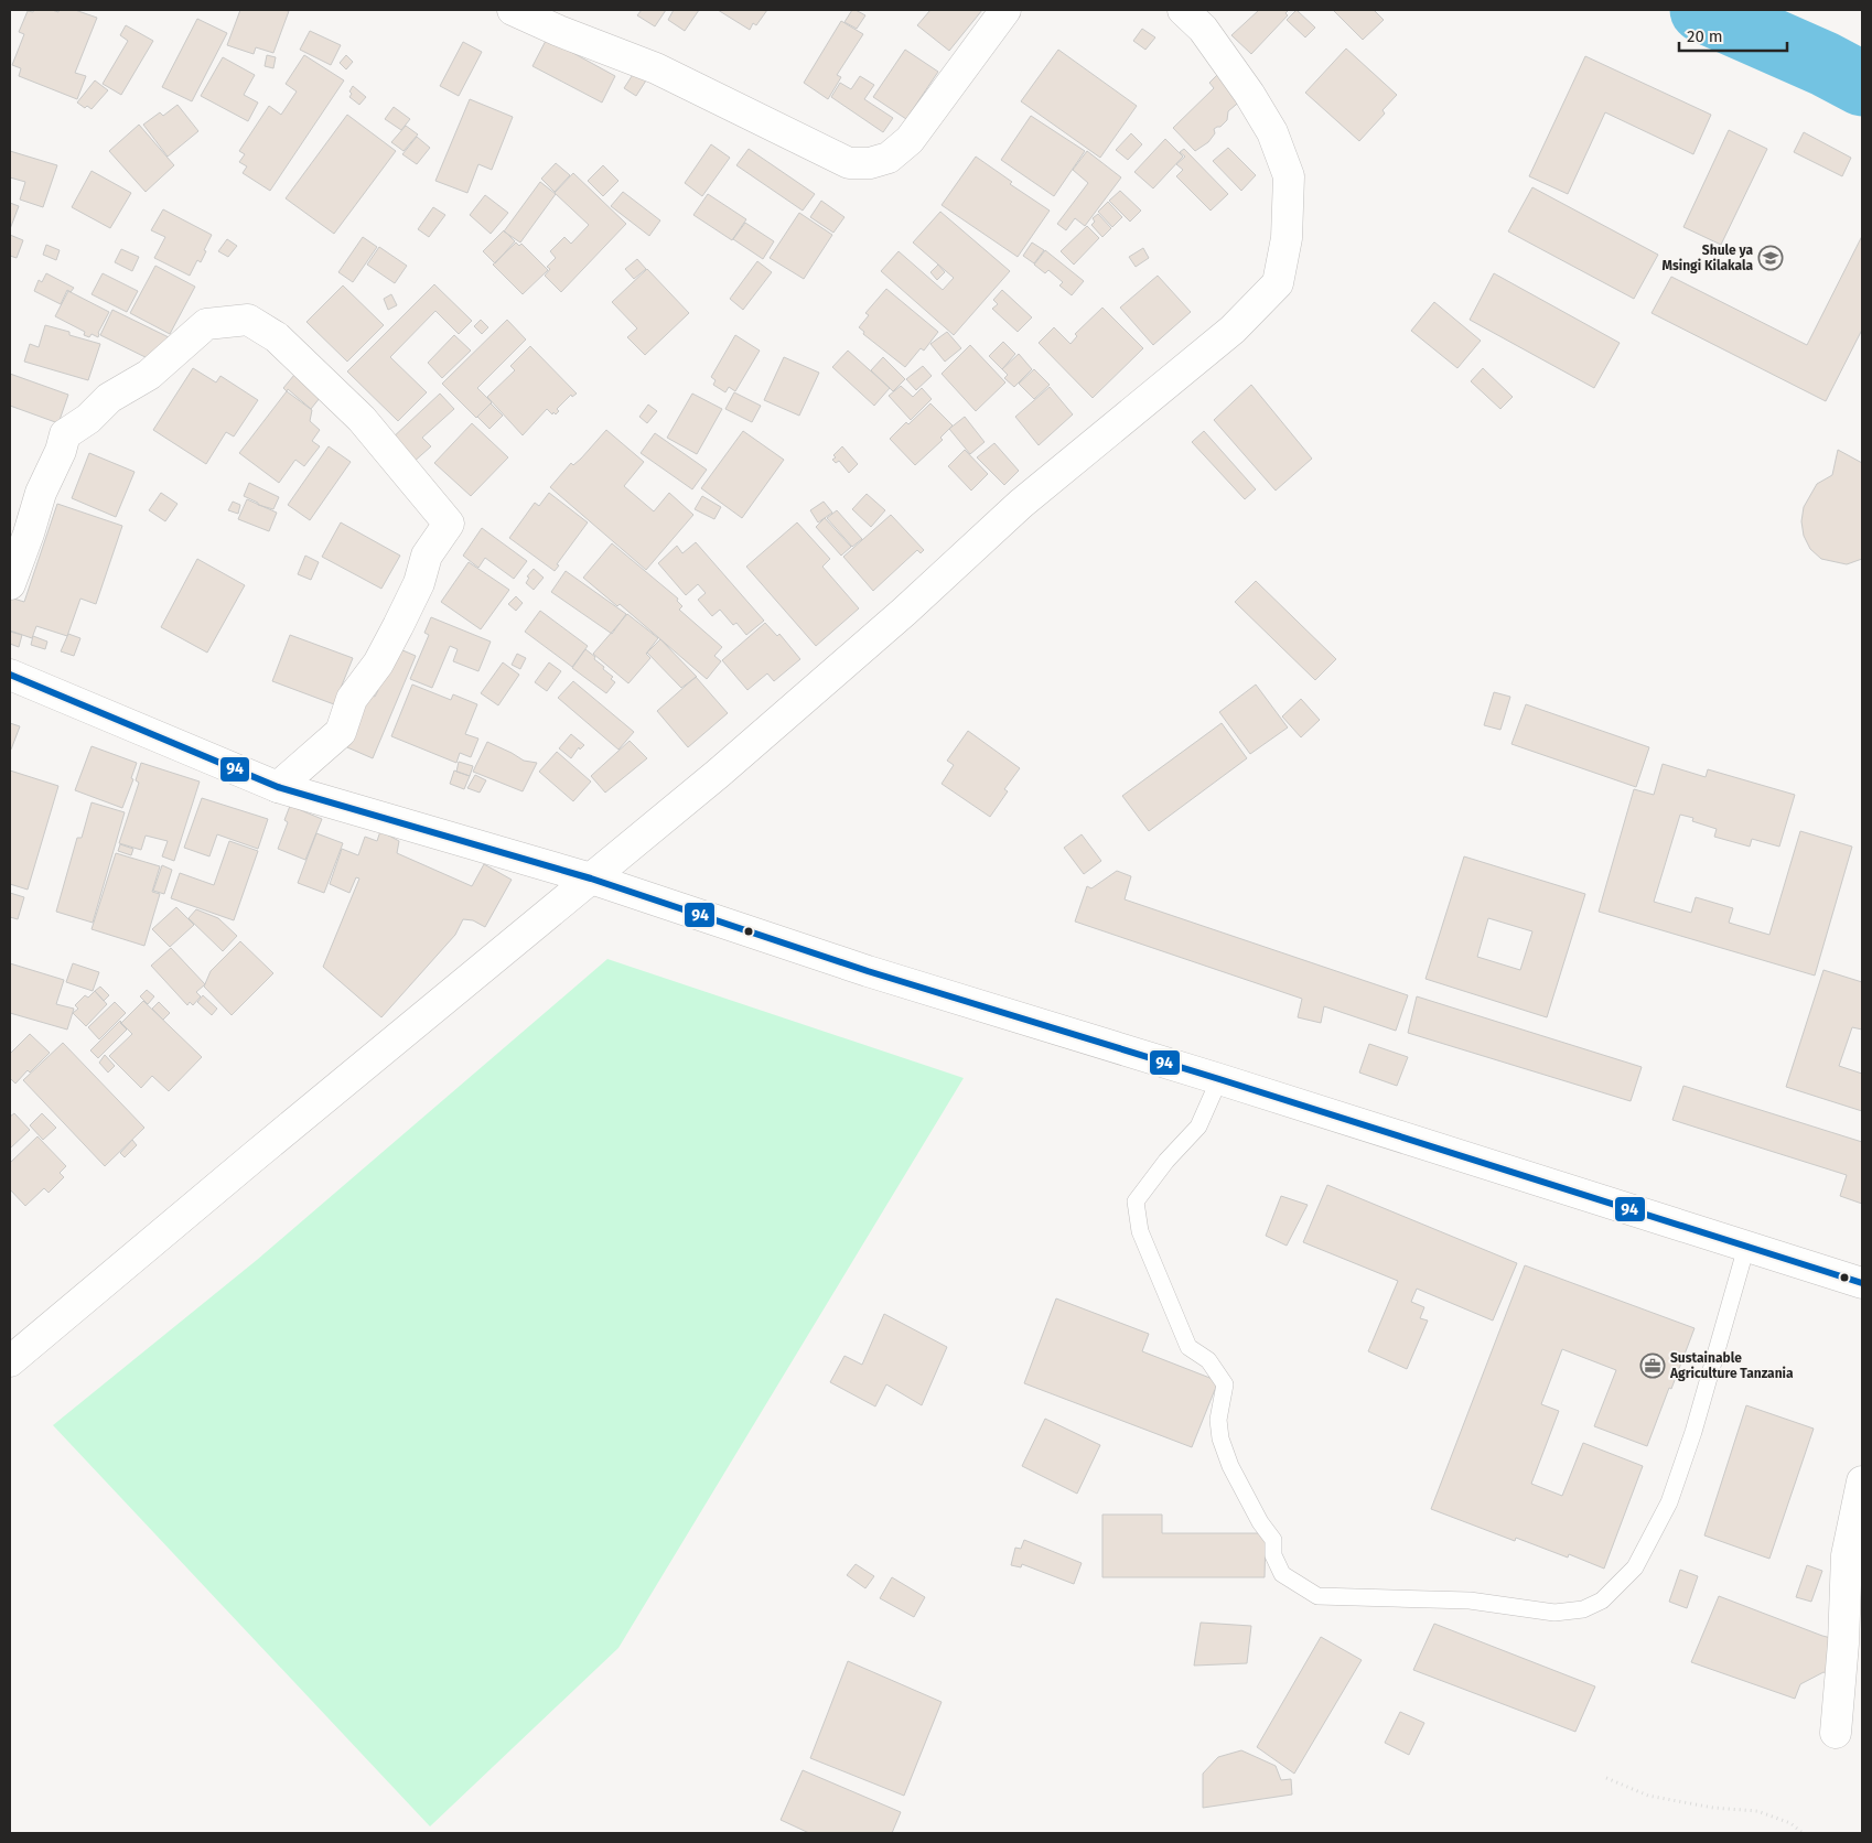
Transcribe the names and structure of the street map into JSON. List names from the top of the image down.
{
  "places": {
    "school or university": ["Shule ya Msingi Kilakala"],
    "office": ["Sustainable Agriculture Tanzania"]
  },
  "lines": ["transit line 94"],
  "scale_bar": "20 m"
}
